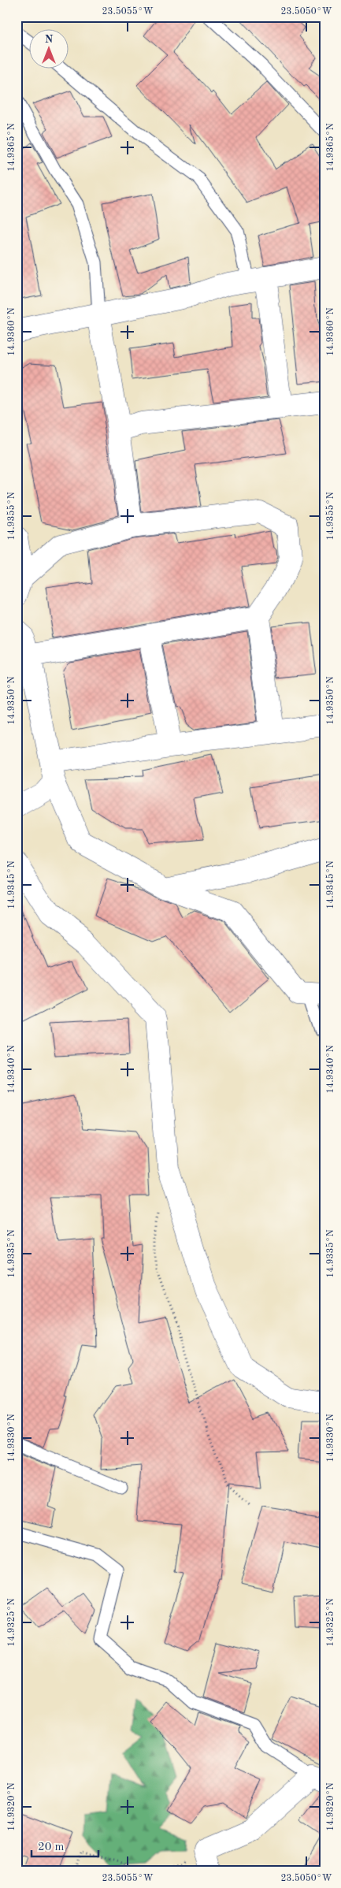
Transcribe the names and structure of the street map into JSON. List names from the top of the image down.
{
  "scale_bar": "20 m",
  "north": "top",
  "coordinates": [
    "23.5055°W",
    "23.5050°W",
    "14.9365°N",
    "14.9360°N",
    "14.9355°N",
    "14.9350°N",
    "14.9345°N",
    "14.9340°N",
    "14.9335°N",
    "14.9330°N",
    "14.9325°N",
    "14.9320°N"
  ]
}
